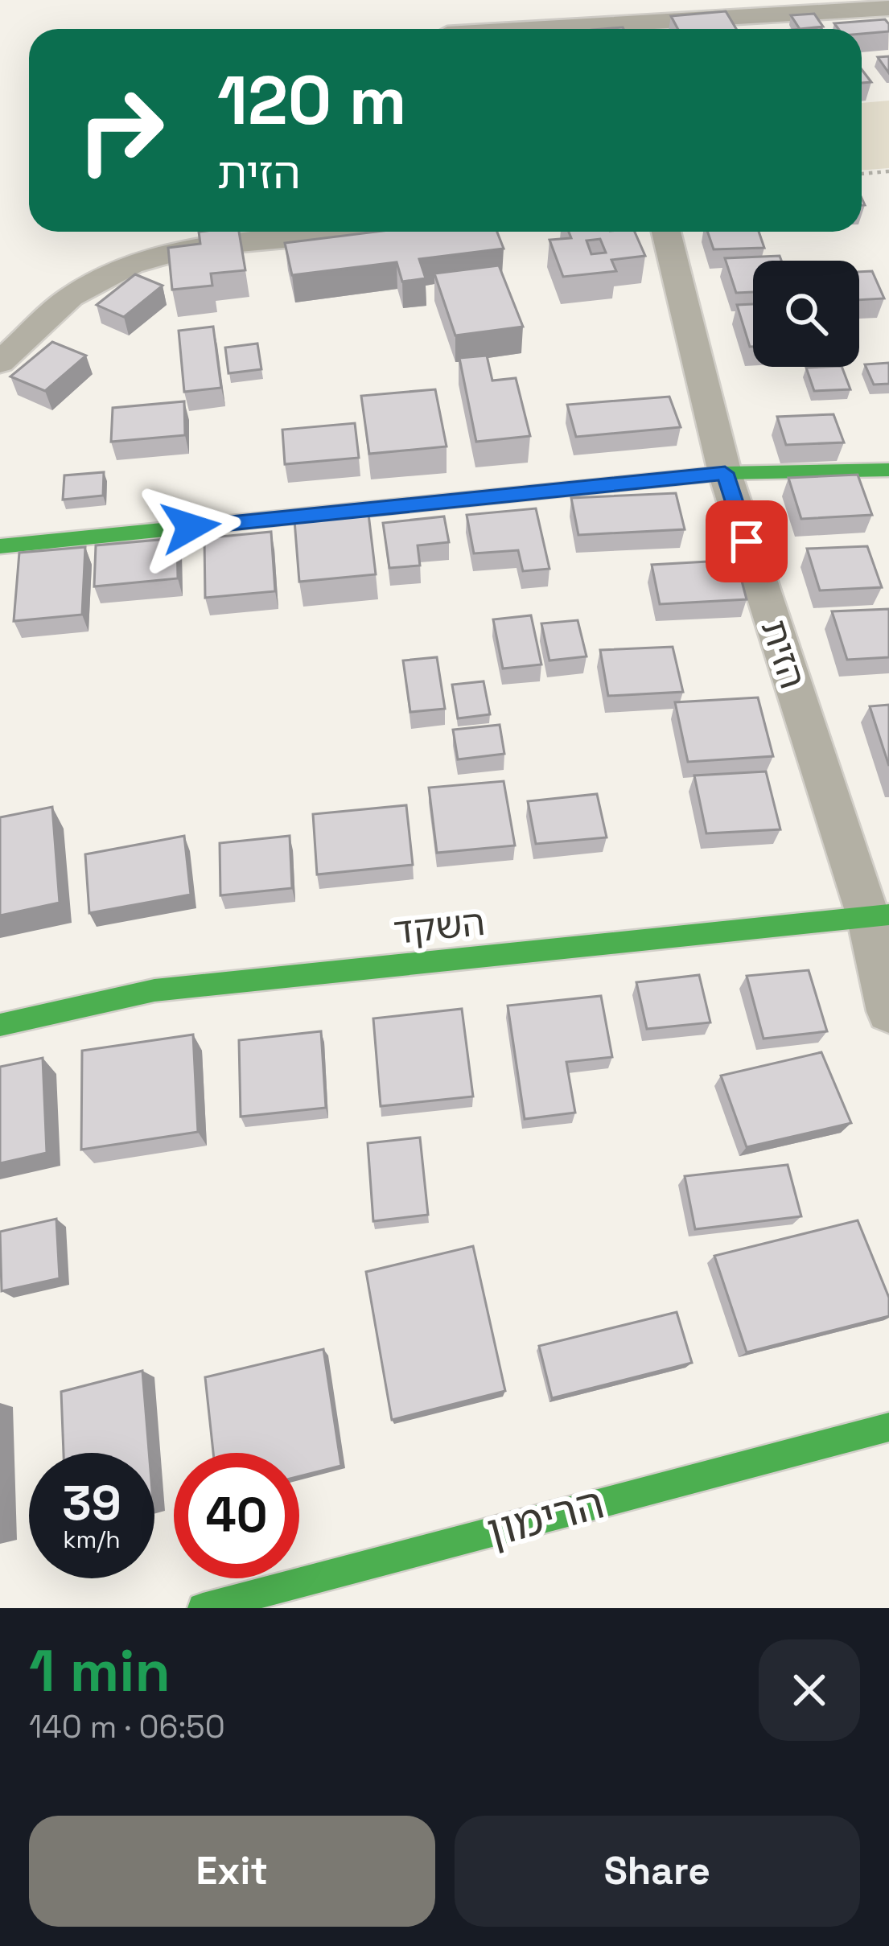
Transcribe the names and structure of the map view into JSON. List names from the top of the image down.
{
  "streets": {
    "street": ["הזית", "השקד", "הרימון"]
  },
  "crossings": [
    ["הזית", "השקד"]
  ],
  "page": {
    "turn": ["120 m", "הזית"],
    "speed": "39 km/h",
    "limit": "40",
    "heading": ["1 min", "140 m · 06:50"],
    "buttons": ["Exit", "Share"]
  }
}
